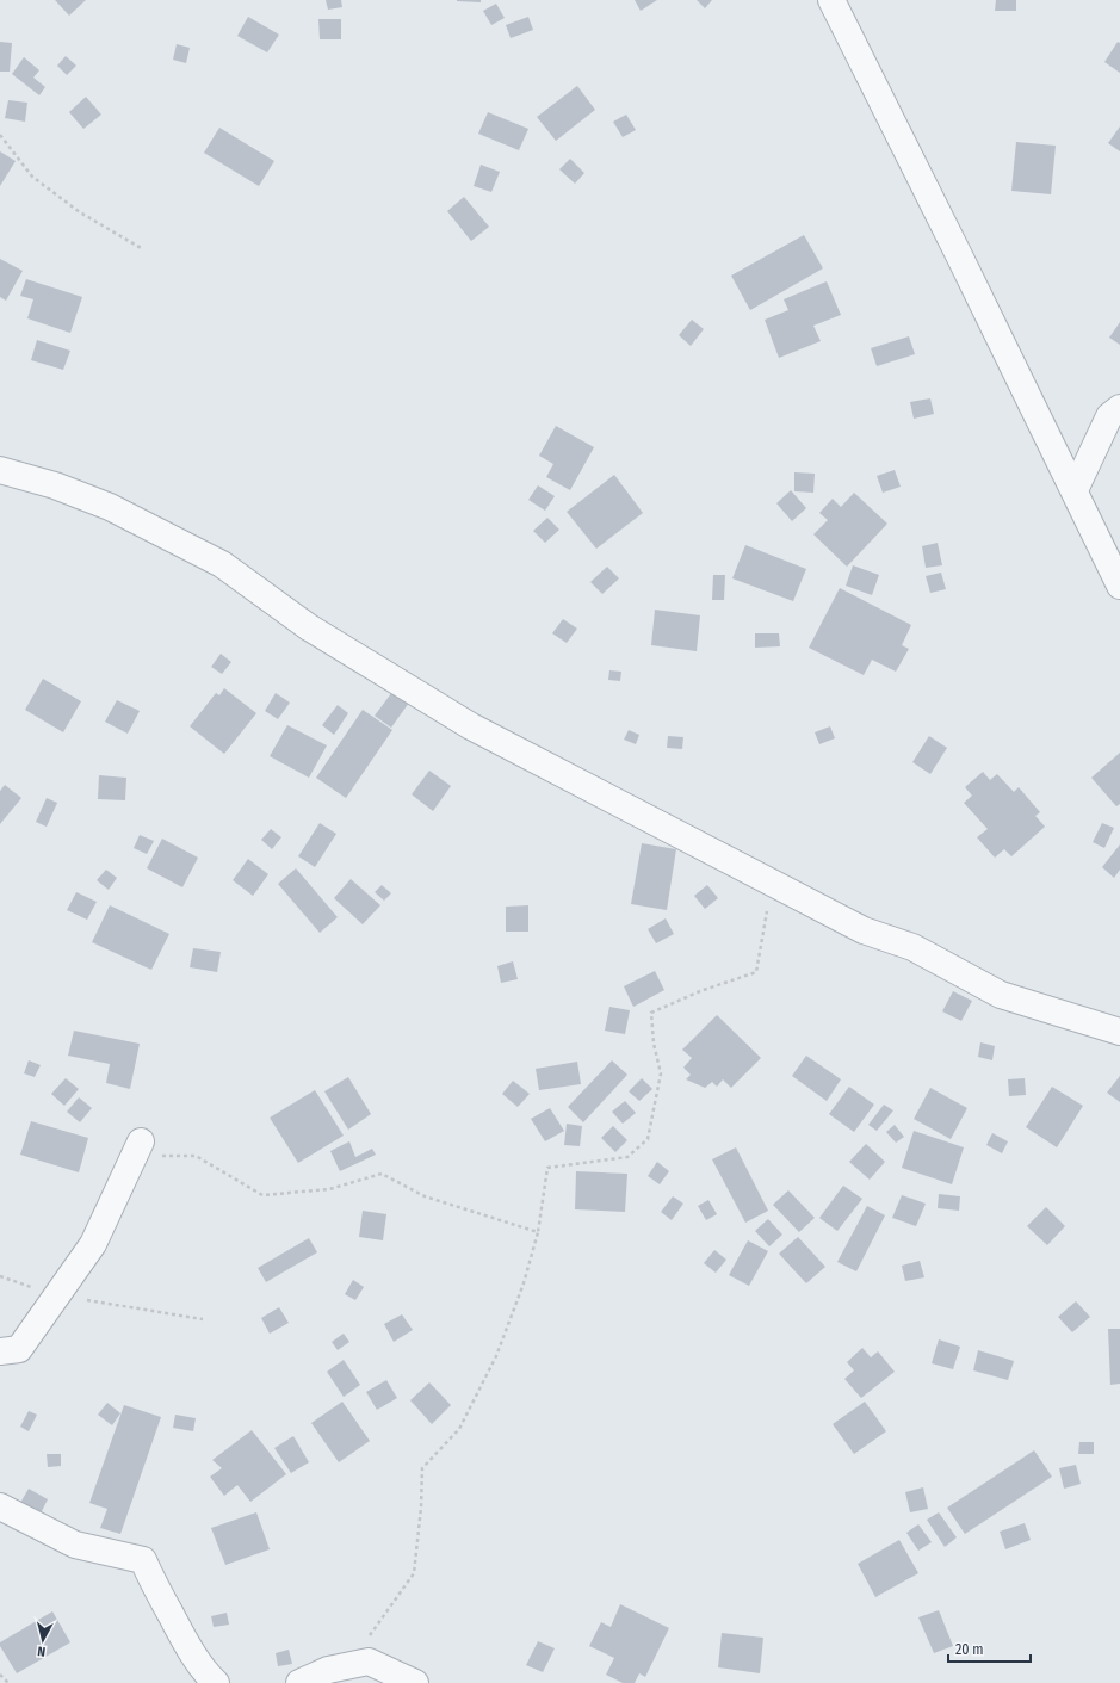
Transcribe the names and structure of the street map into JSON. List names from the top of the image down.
{
  "scale_bar": "20 m",
  "north": "bottom"
}
